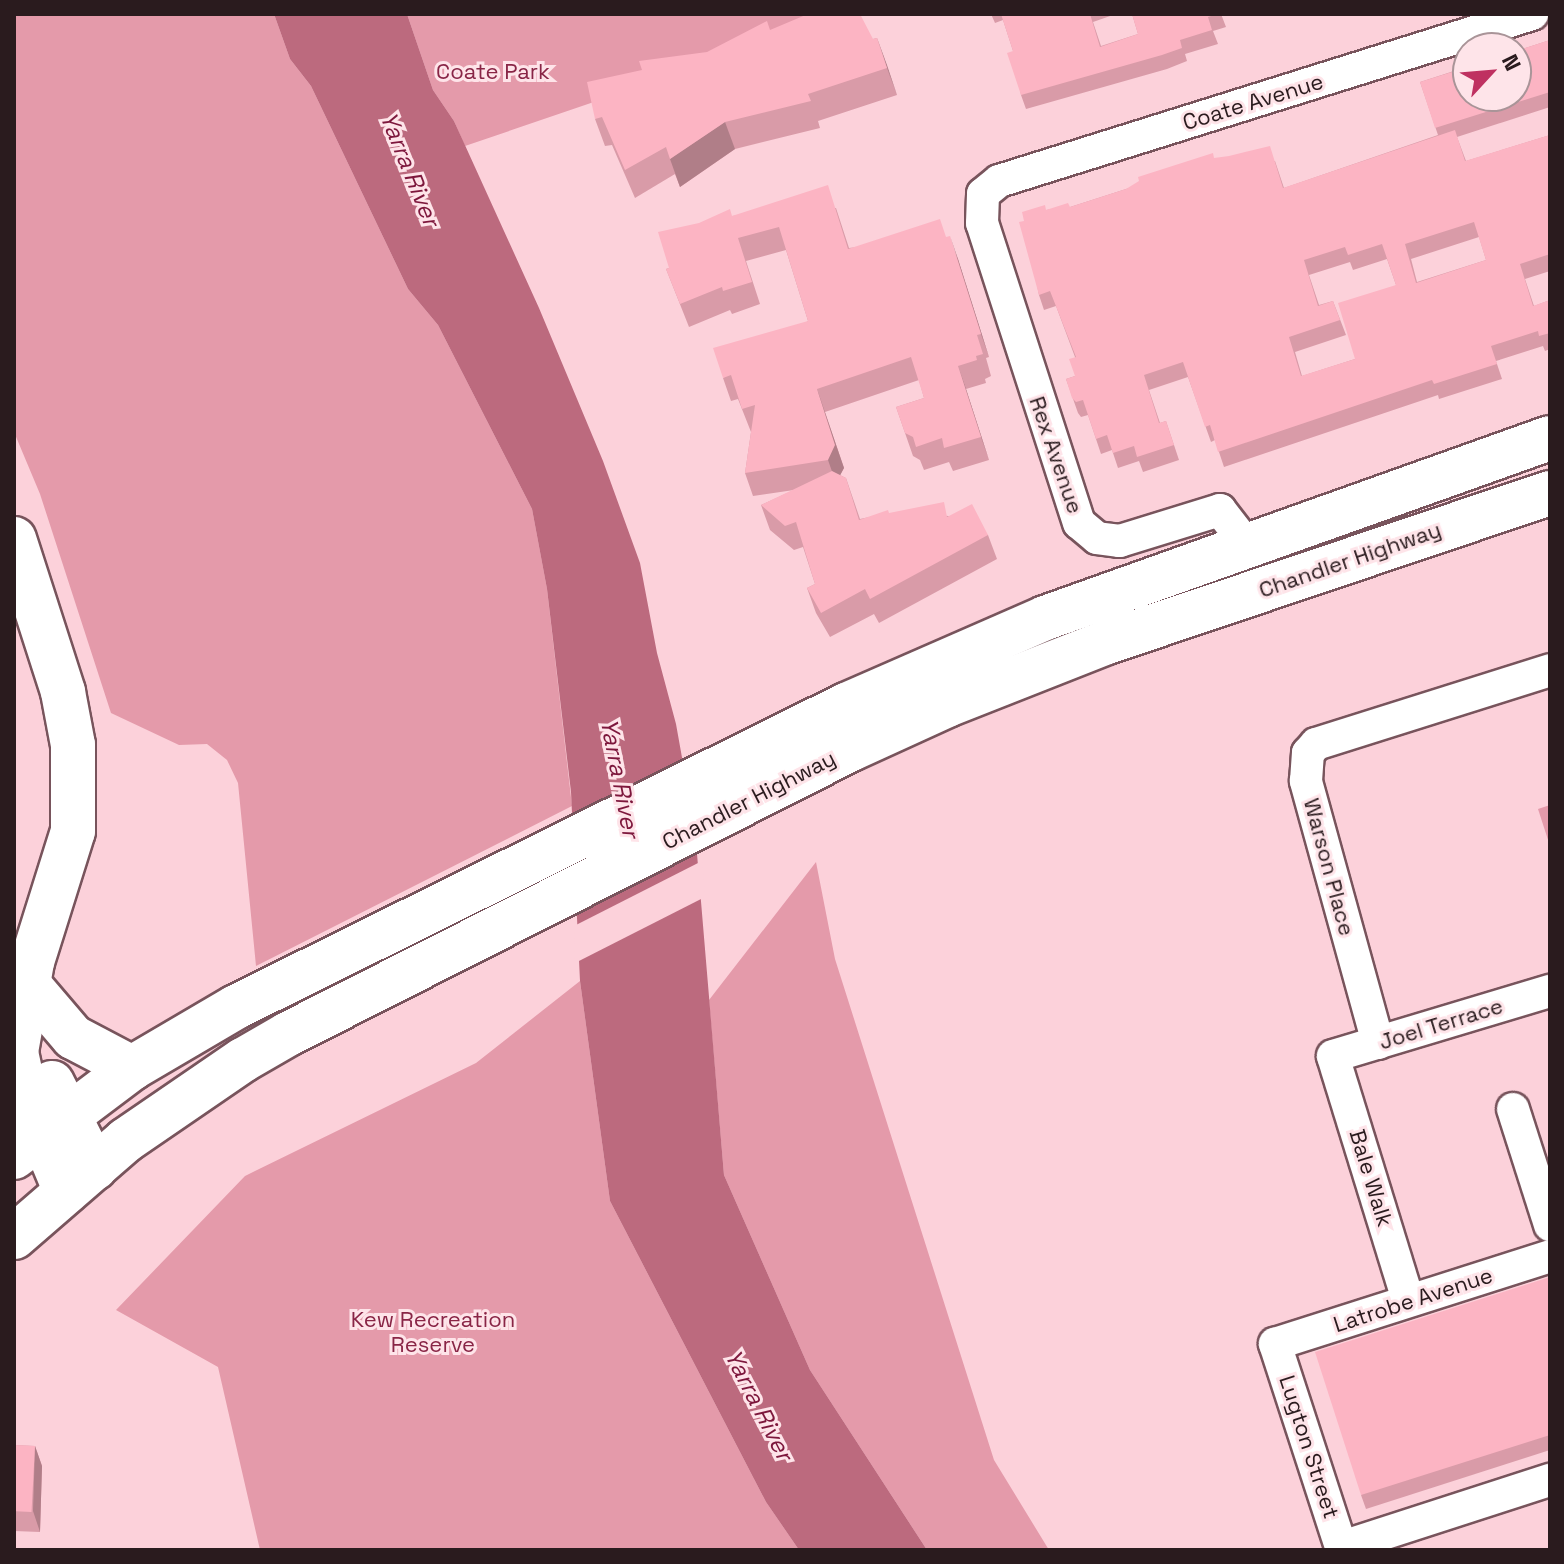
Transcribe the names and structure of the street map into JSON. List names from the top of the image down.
{
  "streets": {
    "main road": ["Chandler Highway"],
    "street": [
      "Coate Avenue",
      "Rex Avenue",
      "Warson Place",
      "Joel Terrace",
      "Bale Walk",
      "Latrobe Avenue",
      "Lugton Street"
    ]
  },
  "crossings": [
    ["Coate Avenue", "Rex Avenue"],
    ["Rex Avenue", "Chandler Highway"],
    ["Warson Place", "Joel Terrace"],
    ["Joel Terrace", "Bale Walk"],
    ["Bale Walk", "Latrobe Avenue"],
    ["Latrobe Avenue", "Lugton Street"]
  ],
  "water": ["Yarra River"],
  "parks": ["Coate Park", "Kew Recreation Reserve"],
  "north": "top right"
}
